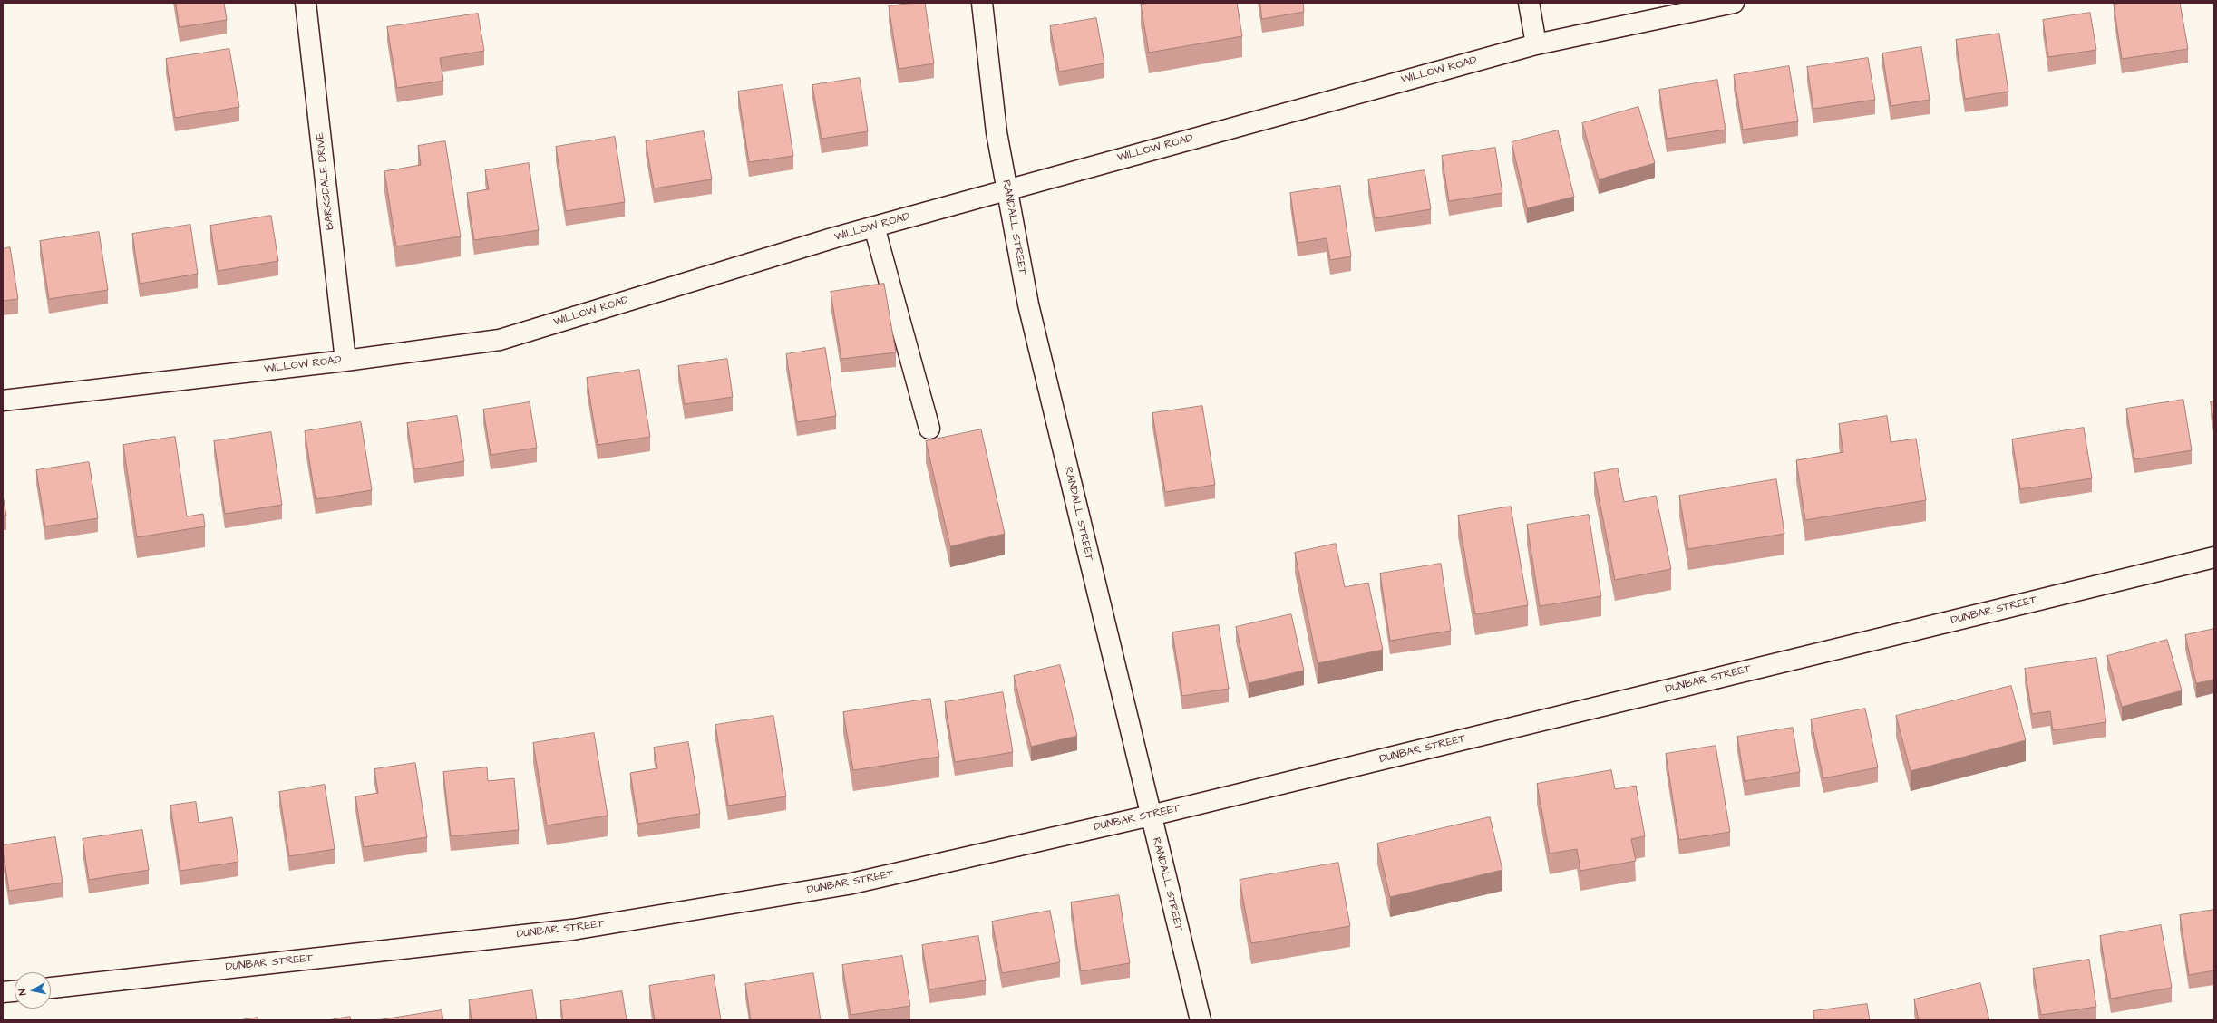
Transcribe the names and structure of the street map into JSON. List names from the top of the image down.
{
  "streets": {
    "street": [
      "WILLOW ROAD",
      "BARKSDALE DRIVE",
      "RANDALL STREET",
      "DUNBAR STREET"
    ]
  },
  "crossings": [
    ["WILLOW ROAD", "BARKSDALE DRIVE"],
    ["WILLOW ROAD", "RANDALL STREET"],
    ["RANDALL STREET", "DUNBAR STREET"]
  ],
  "north": "left"
}
